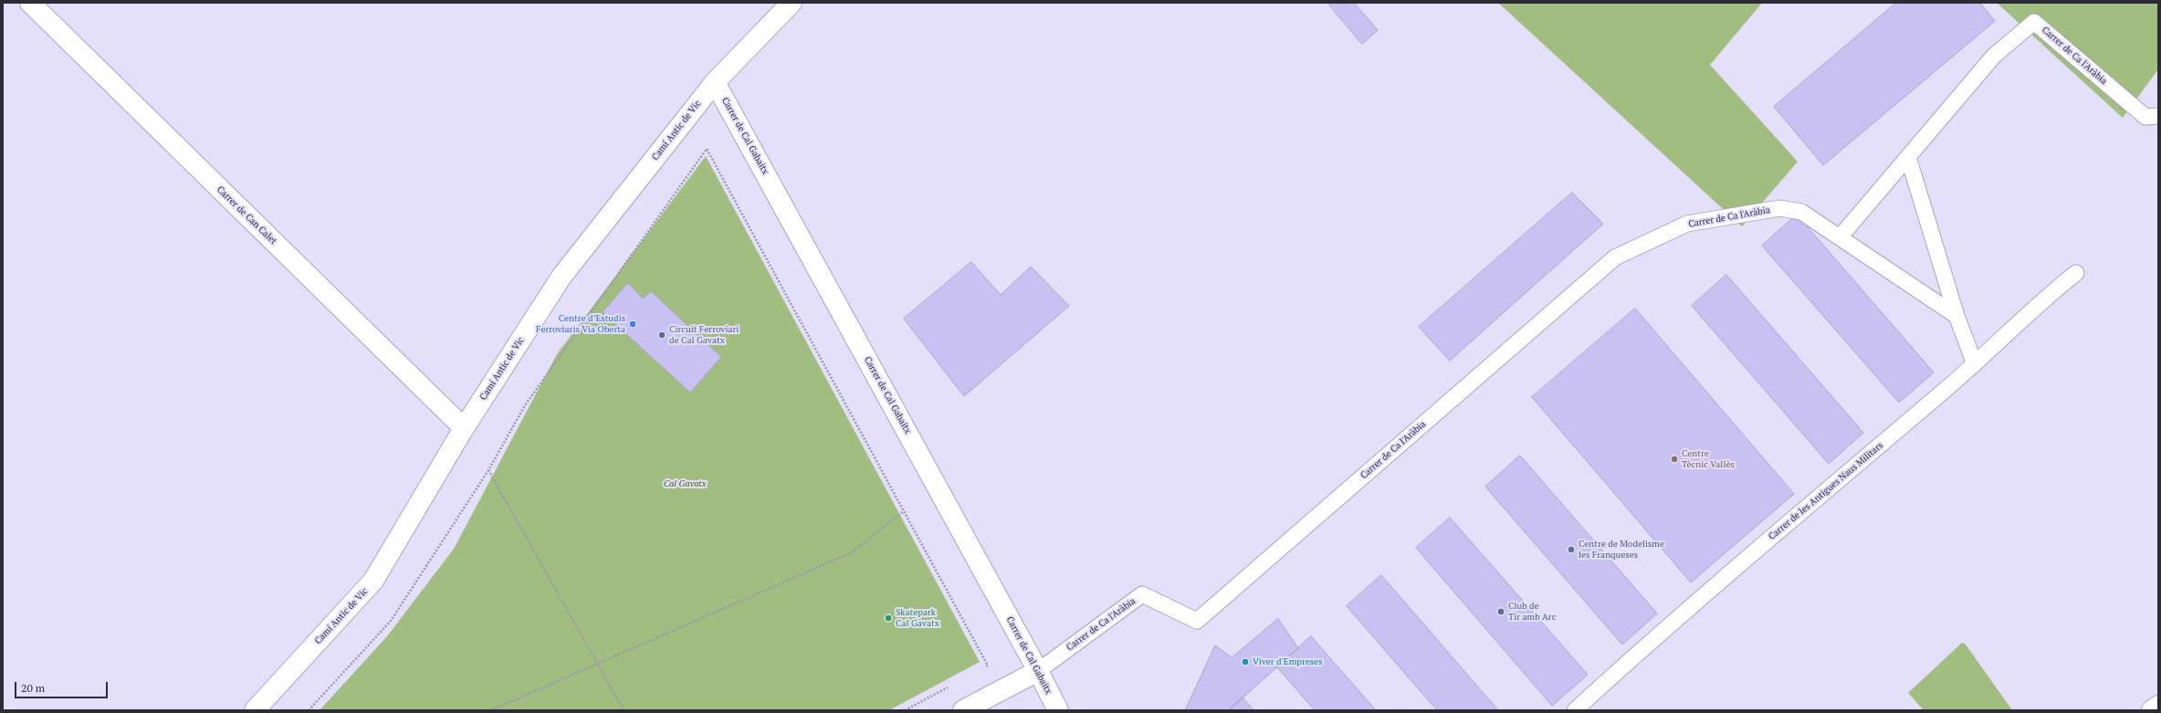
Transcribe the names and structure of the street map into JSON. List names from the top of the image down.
{
  "streets": {
    "street": [
      "Carrer de Ca l'Aràbia",
      "Camí Antic de Vic",
      "Carrer de Cal Gabaitx",
      "Carrer de Can Calet"
    ],
    "lane": ["Carrer de les Antigues Naus Militars"]
  },
  "crossings": [
    ["Carrer de Ca l'Aràbia", "Carrer de Cal Gabaitx"],
    ["Camí Antic de Vic", "Carrer de Cal Gabaitx"],
    ["Camí Antic de Vic", "Carrer de Can Calet"]
  ],
  "parks": ["Cal Gavatx"],
  "places": [
    "Centre d’Estudis Ferroviaris Via Oberta",
    "Circuit Ferroviari de Cal Gavatx",
    "Centre Tècnic Vallès",
    "Centre de Modelisme les Franqueses",
    "Club de Tir amb Arc",
    "Skatepark Cal Gavatx",
    "Viver d'Empreses"
  ],
  "scale_bar": "20 m"
}
